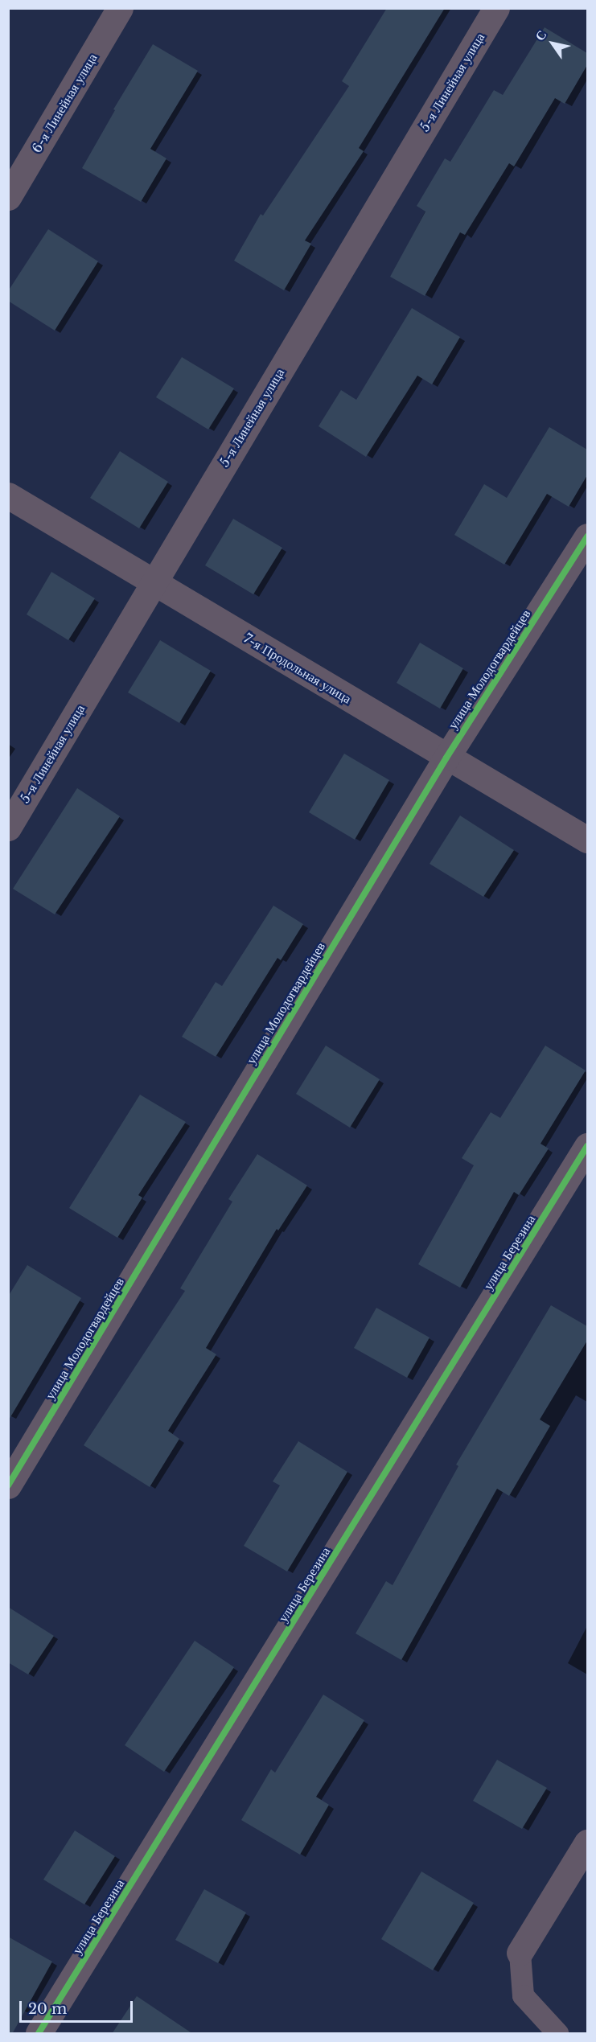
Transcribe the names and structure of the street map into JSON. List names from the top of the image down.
{
  "streets": {
    "street": [
      "5-я Линейная улица",
      "6-я Линейная улица",
      "7-я Продольная улица",
      "улица Молодогвардейцев",
      "улица Березина"
    ]
  },
  "crossings": [
    ["5-я Линейная улица", "7-я Продольная улица"],
    ["7-я Продольная улица", "улица Молодогвардейцев"]
  ],
  "scale_bar": "20 m",
  "north": "top left"
}
